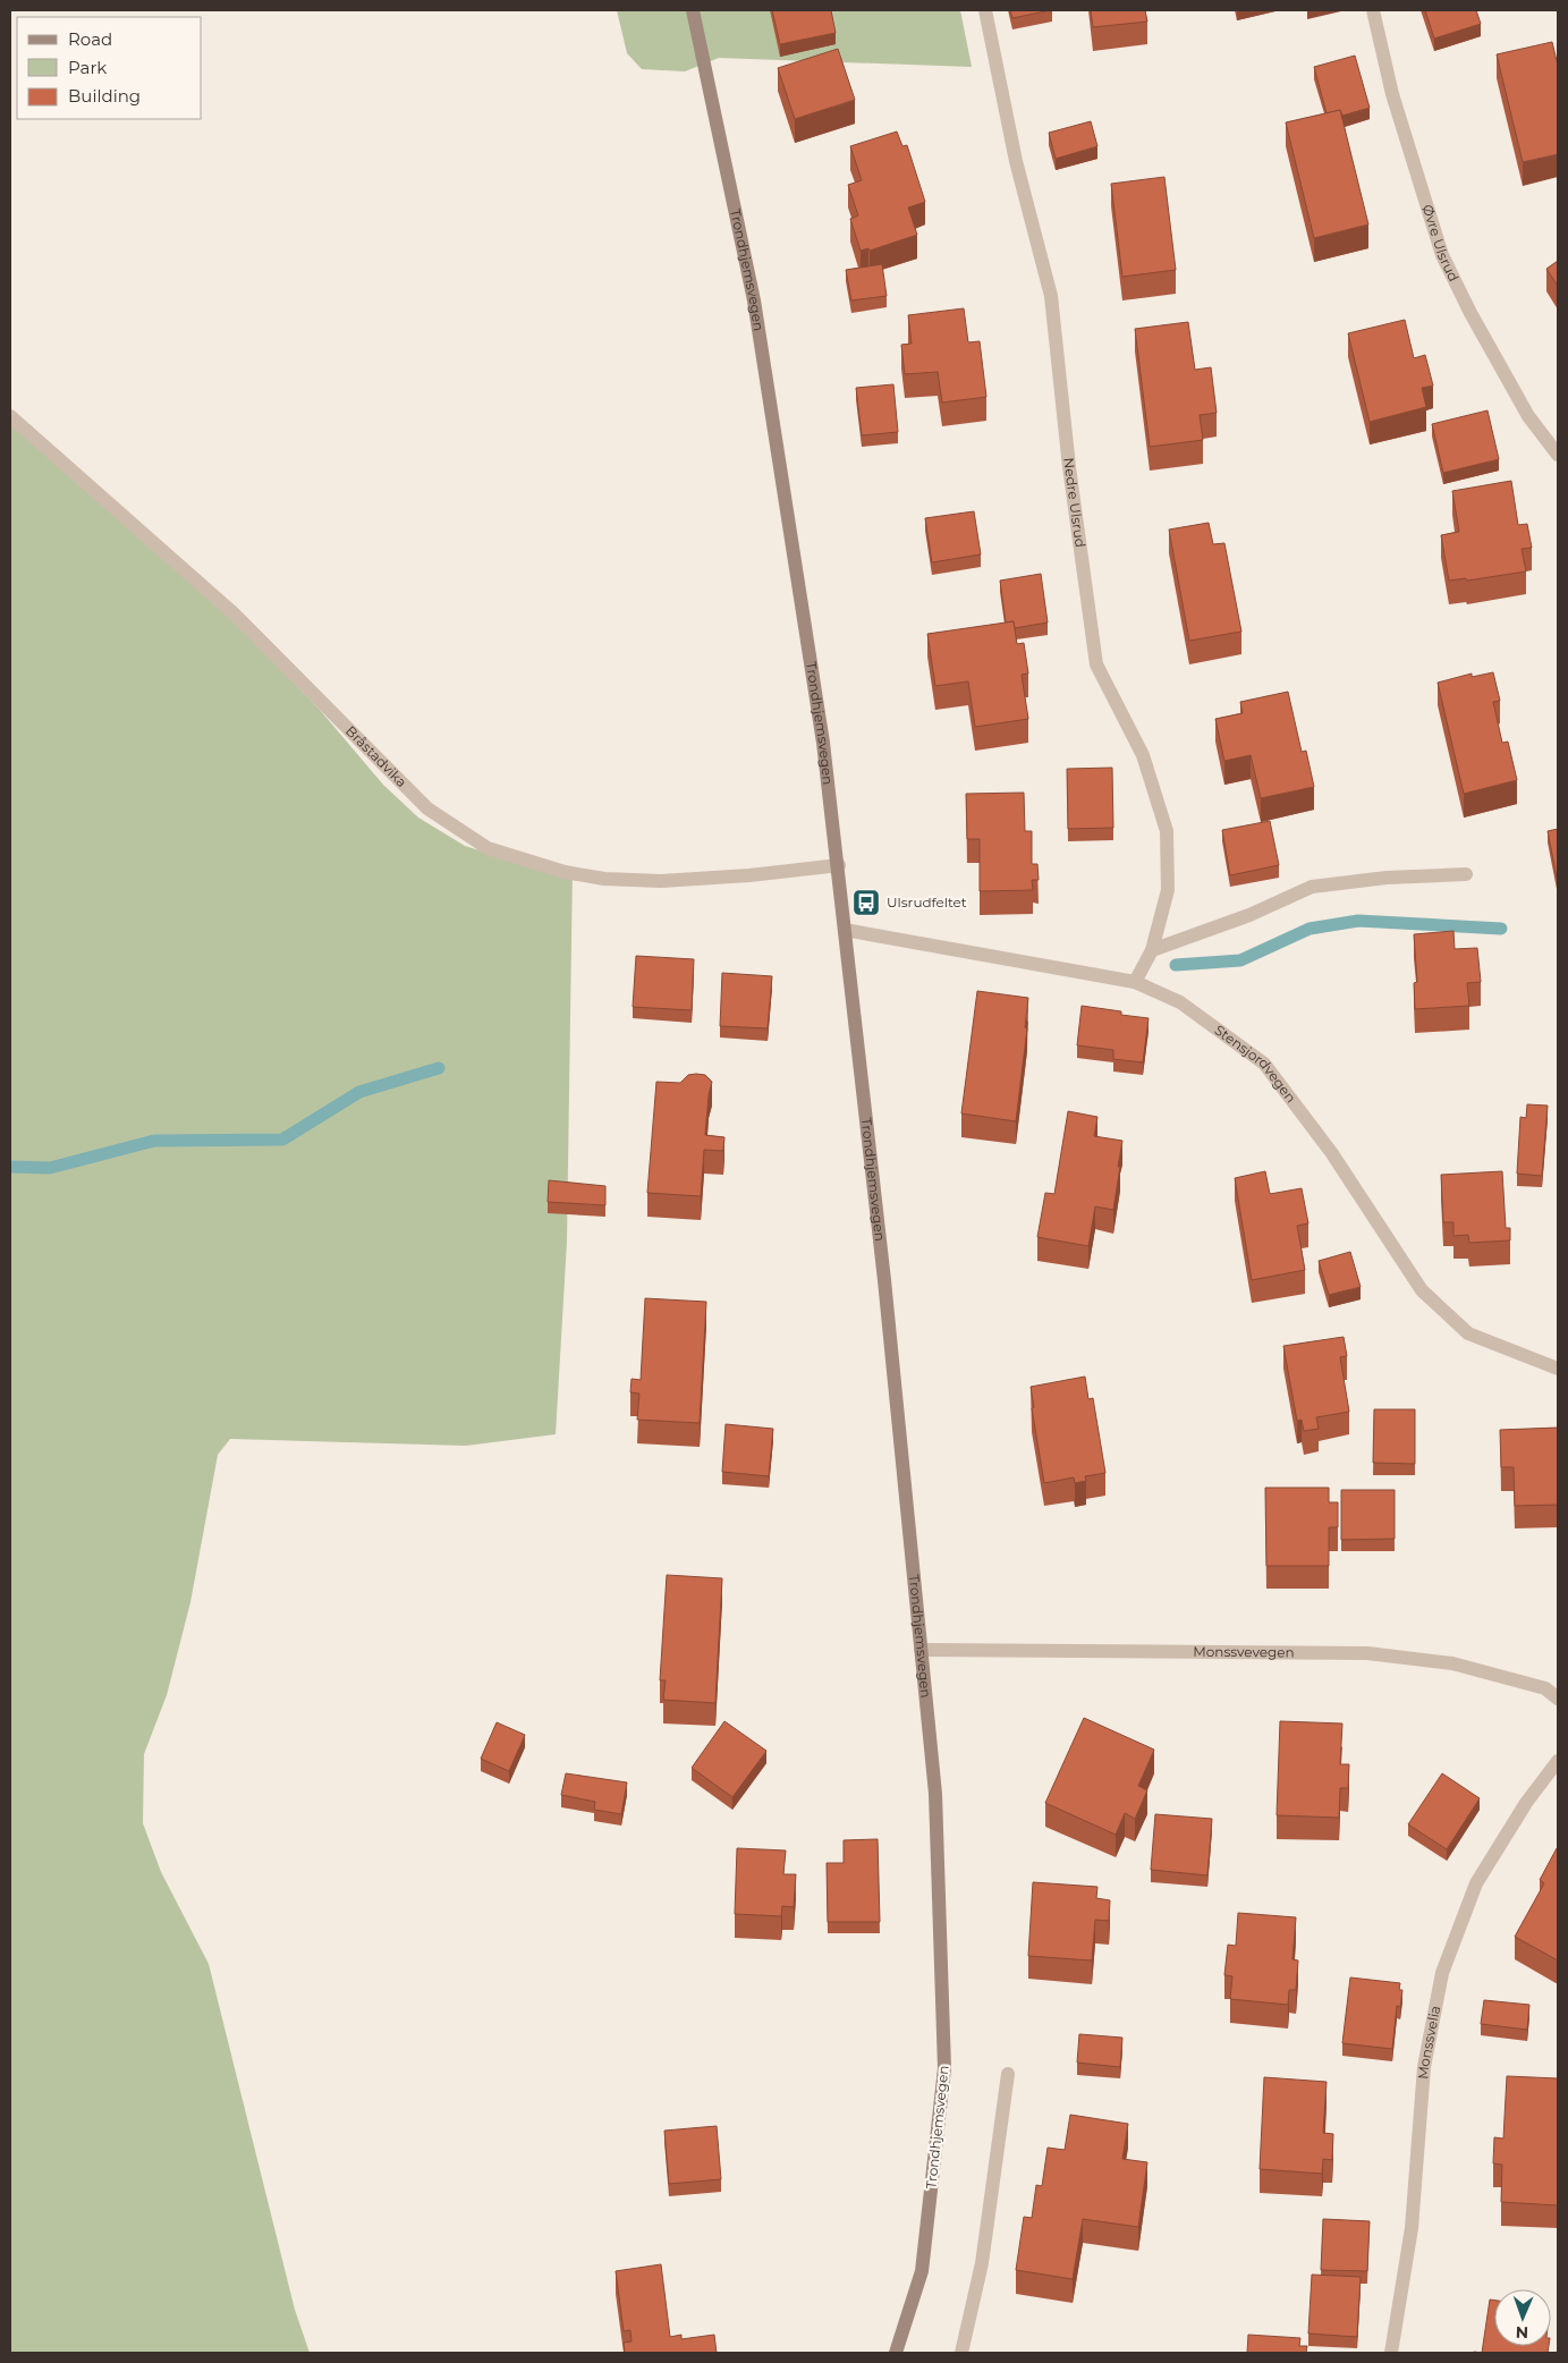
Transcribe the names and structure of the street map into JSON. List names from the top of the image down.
{
  "streets": {
    "main road": ["Trondhjemsvegen"],
    "street": [
      "Øvre Ulsrud",
      "Nedre Ulsrud",
      "Bråstadvika",
      "Stensjordvegen",
      "Monssvevegen",
      "Monssvelia"
    ]
  },
  "crossings": [
    ["Trondhjemsvegen", "Bråstadvika"],
    ["Trondhjemsvegen", "Stensjordvegen"],
    ["Trondhjemsvegen", "Monssvevegen"],
    ["Nedre Ulsrud", "Stensjordvegen"]
  ],
  "places": {
    "bus stop": ["Ulsrudfeltet"]
  },
  "legend": ["Road", "Park", "Building"],
  "north": "bottom"
}
